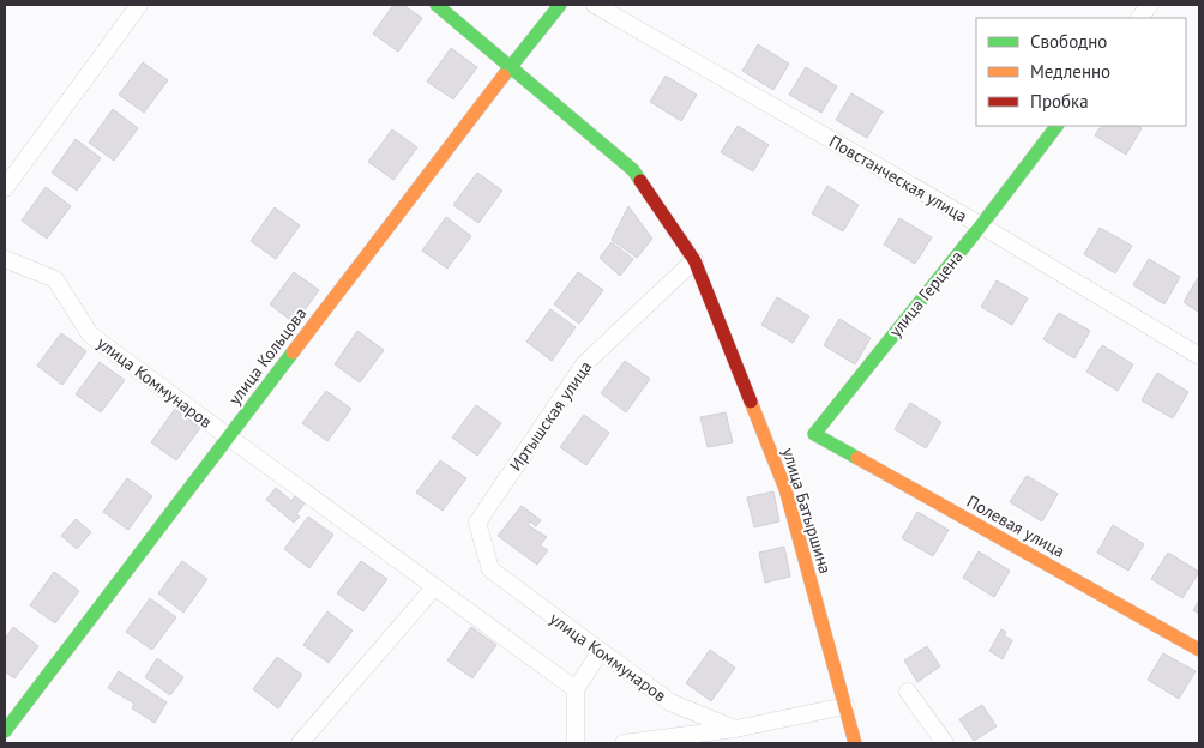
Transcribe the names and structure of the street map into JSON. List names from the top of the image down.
{
  "streets": {
    "street": [
      "Повстанческая улица",
      "улица Герцена",
      "улица Кольцова",
      "улица Коммунаров",
      "Иртышская улица",
      "улица Батыршина",
      "Полевая улица"
    ]
  },
  "crossings": [
    ["Повстанческая улица", "улица Герцена"],
    ["улица Герцена", "Полевая улица"],
    ["улица Кольцова", "улица Коммунаров"],
    ["улица Коммунаров", "Иртышская улица"],
    ["Иртышская улица", "улица Батыршина"]
  ],
  "legend": ["Свободно", "Медленно", "Пробка"]
}
